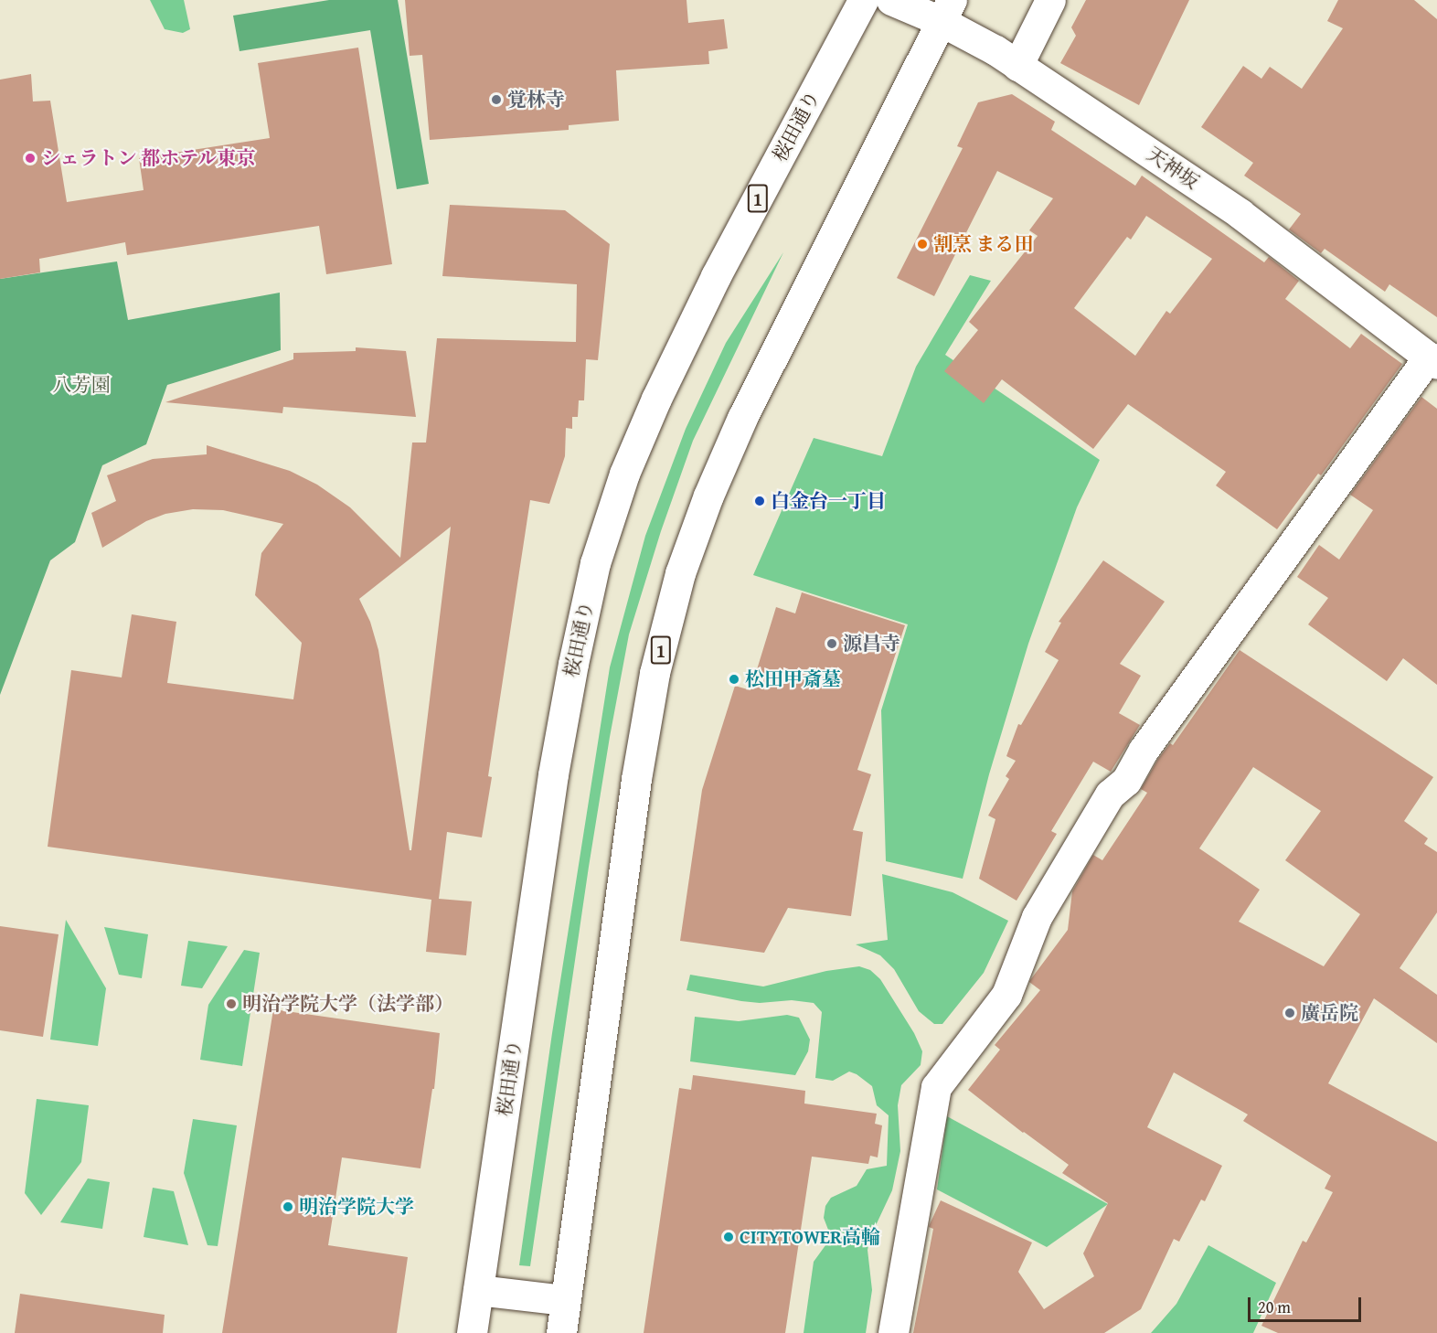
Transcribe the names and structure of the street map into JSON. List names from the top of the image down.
{
  "streets": {
    "main road": ["桜田通り", "天神坂", "1"]
  },
  "crossings": [
    ["天神坂", "1"]
  ],
  "parks": ["八芳園"],
  "places": [
    "覚林寺",
    "シェラトン 都ホテル東京",
    "割烹 まる田",
    "白金台一丁目",
    "源昌寺",
    "松田甲斎墓",
    "明治学院大学（法学部）",
    "廣岳院",
    "明治学院大学",
    "CITYTOWER高輪"
  ],
  "scale_bar": "20 m"
}
